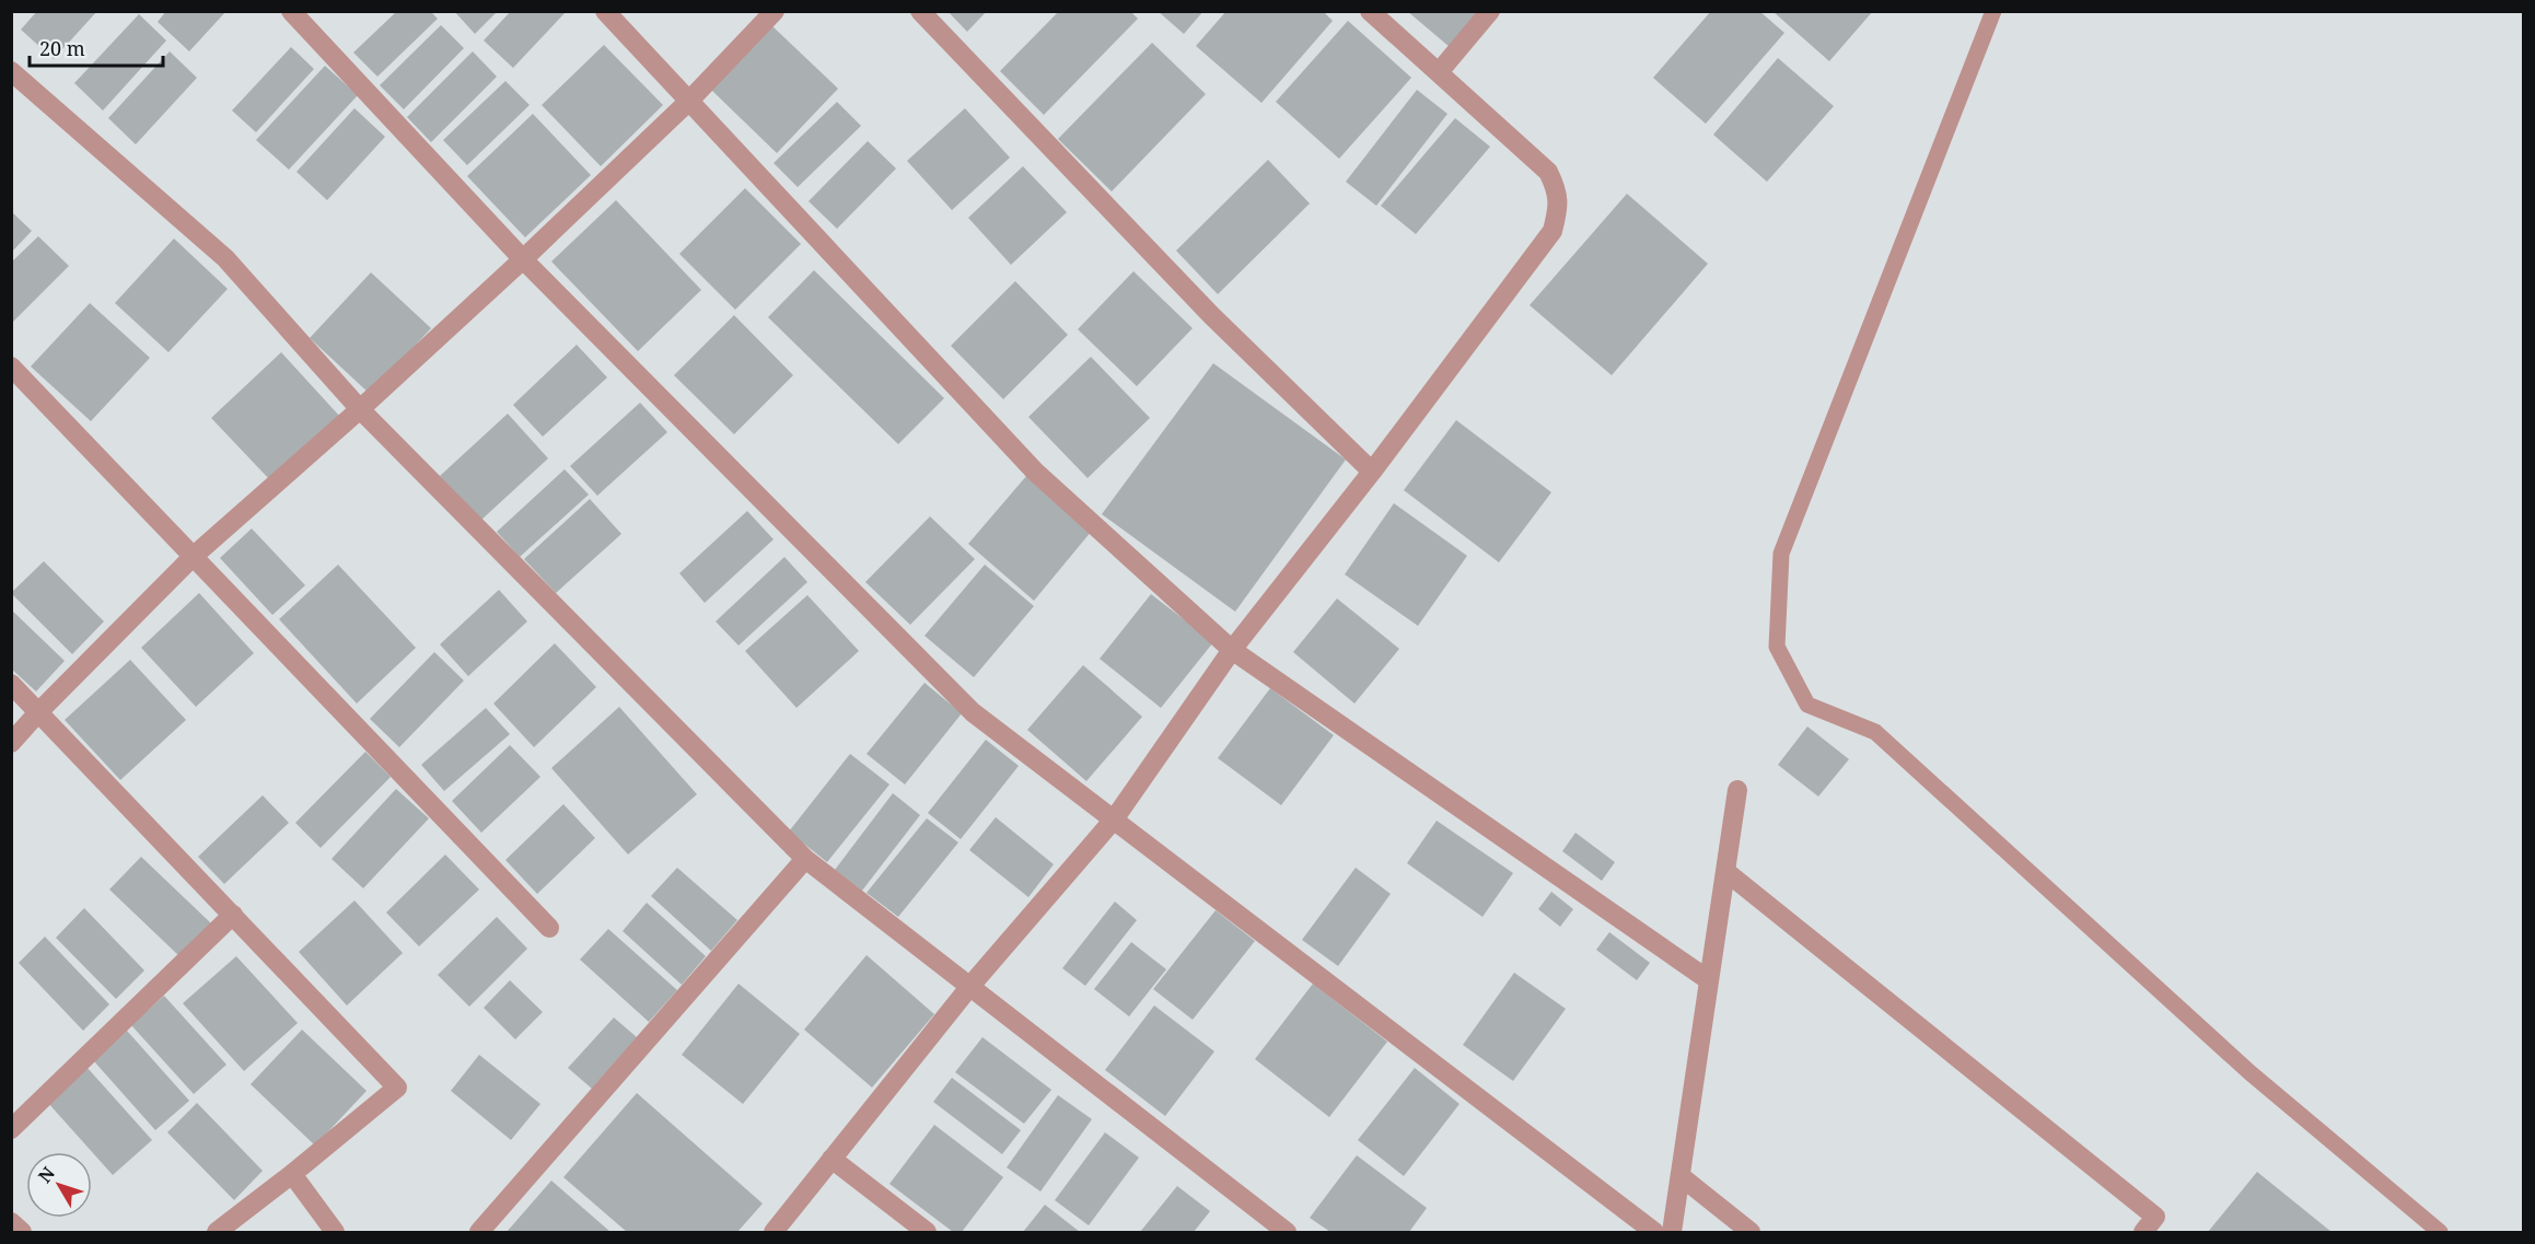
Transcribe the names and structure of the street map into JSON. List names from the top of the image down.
{
  "scale_bar": "20 m",
  "north": "top left"
}
